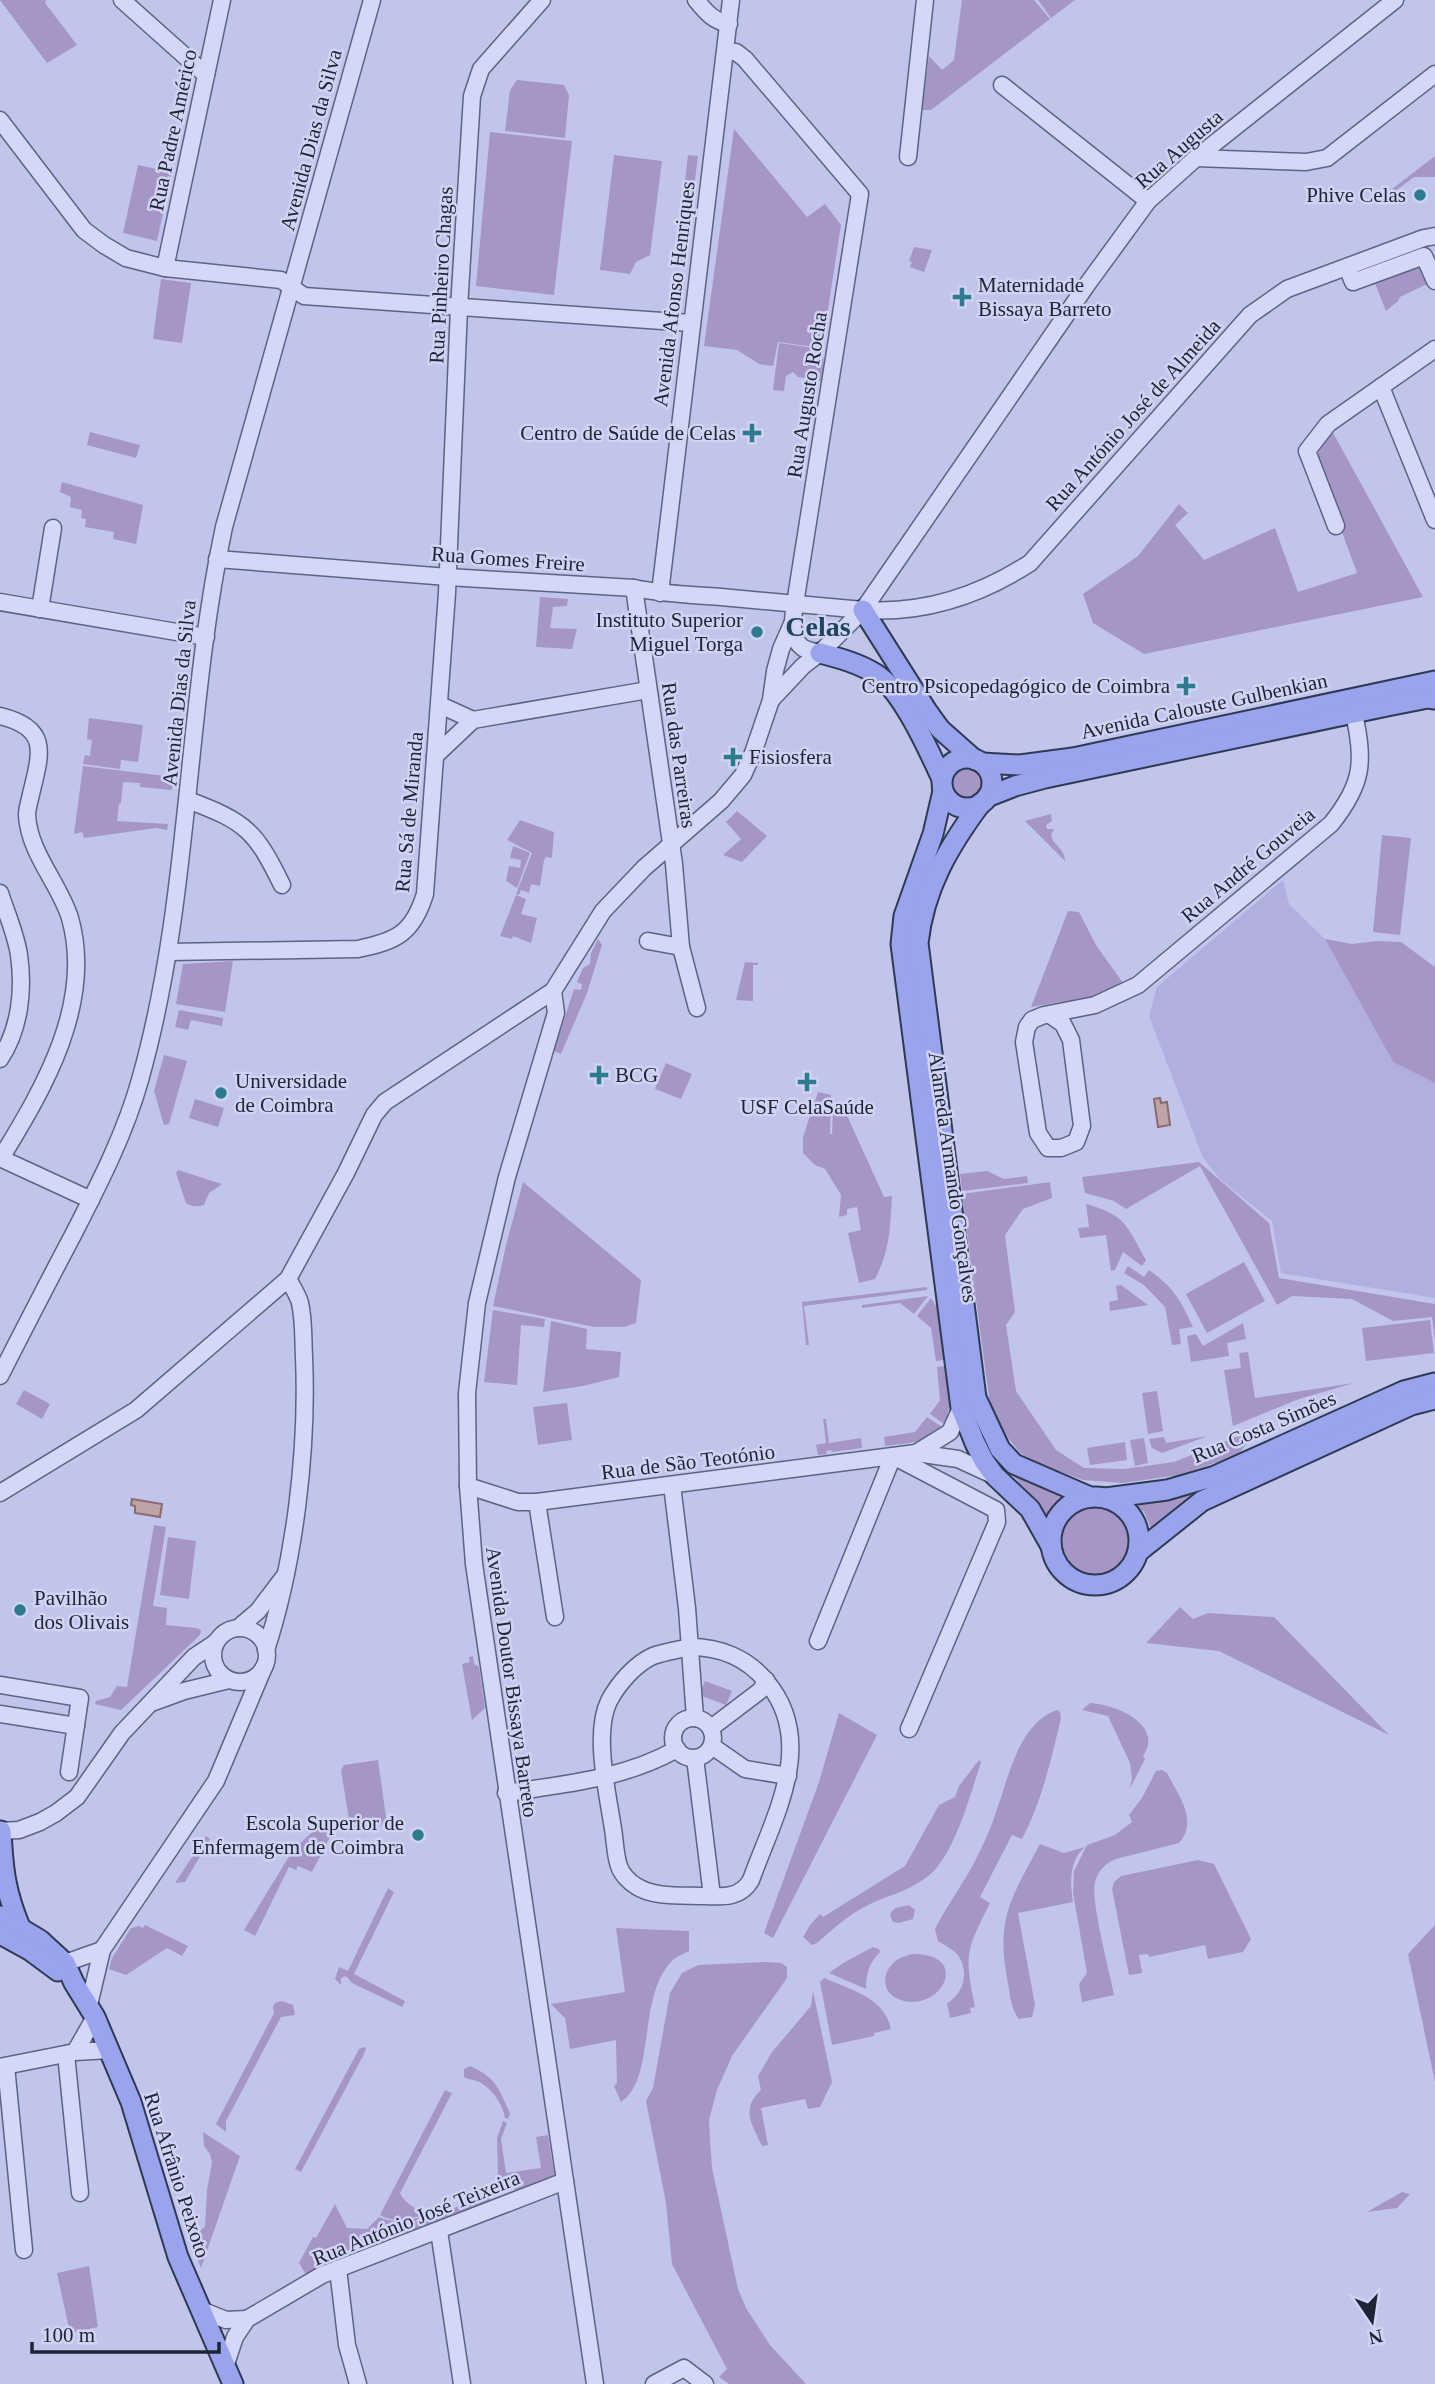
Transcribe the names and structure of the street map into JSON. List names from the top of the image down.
{
  "streets": {
    "main road": [
      "Avenida Calouste Gulbenkian",
      "Alameda Armando Gonçalves",
      "Rua Costa Simões",
      "Rua Afrânio Peixoto"
    ],
    "street": [
      "Rua Padre Américo",
      "Avenida Dias da Silva",
      "Rua Augusta",
      "Rua Pinheiro Chagas",
      "Avenida Afonso Henriques",
      "Rua Augusto Rocha",
      "Rua António José de Almeida",
      "Rua Gomes Freire",
      "Rua das Parreiras",
      "Rua Sá de Miranda",
      "Rua André Gouveia",
      "Rua de São Teotónio",
      "Avenida Doutor Bissaya Barreto",
      "Rua António José Teixeira"
    ]
  },
  "crossings": [
    ["Avenida Dias da Silva", "Rua Gomes Freire"],
    ["Avenida Dias da Silva", "Rua Sá de Miranda"],
    ["Rua Augusta", "Rua Augusto Rocha"],
    ["Rua Augusta", "Rua António José de Almeida"],
    ["Rua Pinheiro Chagas", "Rua Gomes Freire"],
    ["Rua Pinheiro Chagas", "Rua Sá de Miranda"],
    ["Avenida Afonso Henriques", "Rua Augusto Rocha"],
    ["Avenida Afonso Henriques", "Rua Gomes Freire"],
    ["Rua Augusto Rocha", "Rua António José de Almeida"],
    ["Rua Augusto Rocha", "Rua Gomes Freire"],
    ["Rua Augusto Rocha", "Rua das Parreiras"],
    ["Rua Augusto Rocha", "Avenida Doutor Bissaya Barreto"],
    ["Rua António José de Almeida", "Rua Gomes Freire"],
    ["Rua Gomes Freire", "Rua das Parreiras"],
    ["Rua Gomes Freire", "Rua Sá de Miranda"],
    ["Avenida Calouste Gulbenkian", "Rua André Gouveia"],
    ["Avenida Calouste Gulbenkian", "Alameda Armando Gonçalves"],
    ["Alameda Armando Gonçalves", "Rua Costa Simões"],
    ["Alameda Armando Gonçalves", "Rua de São Teotónio"],
    ["Rua de São Teotónio", "Avenida Doutor Bissaya Barreto"],
    ["Avenida Doutor Bissaya Barreto", "Rua António José Teixeira"]
  ],
  "districts": ["Celas"],
  "places": {
    "other": [
      "Phive Celas",
      "Instituto Superior Miguel Torga",
      "Universidade de Coimbra",
      "Pavilhão dos Olivais",
      "Escola Superior de Enfermagem de Coimbra"
    ],
    "health": [
      "Maternidade Bissaya Barreto",
      "Centro de Saúde de Celas",
      "Centro Psicopedagógico de Coimbra",
      "Fisiosfera",
      "BCG",
      "USF CelaSaúde"
    ]
  },
  "scale_bar": "100 m",
  "north": "bottom"
}
